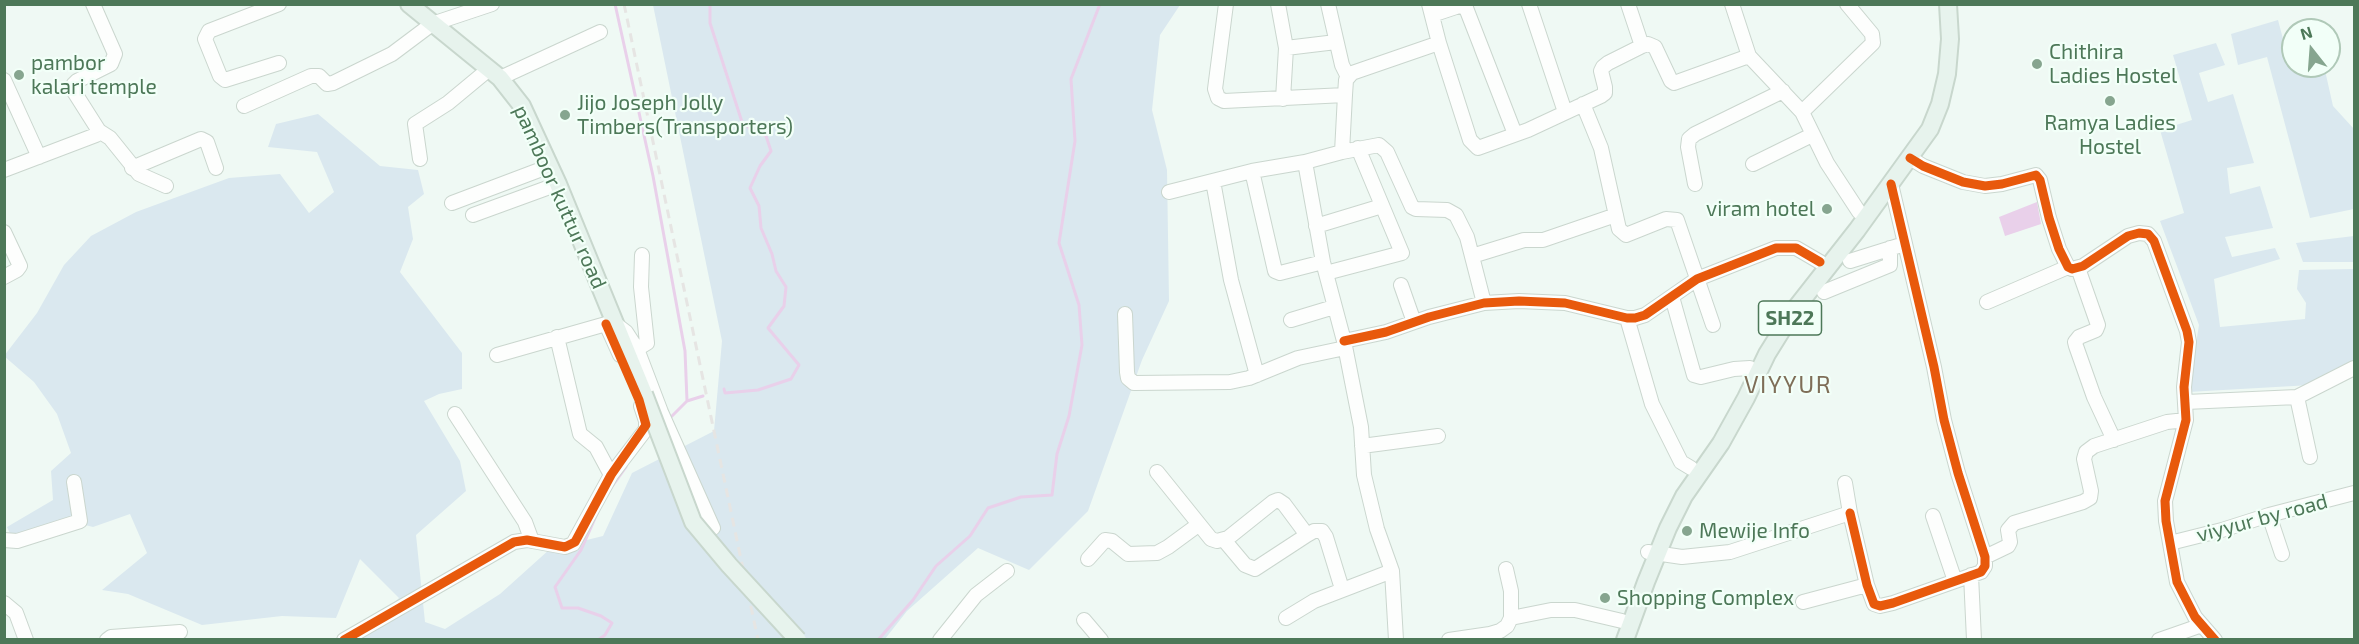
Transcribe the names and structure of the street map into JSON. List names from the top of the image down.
{
  "streets": {
    "main road": ["pamboor kuttur road", "SH22"],
    "street": ["viyyur by road"]
  },
  "districts": ["VIYYUR"],
  "places": [
    "Chithira Ladies Hostel",
    "pambor kalari temple",
    "Ramya Ladies Hostel",
    "Jijo Joseph Jolly Timbers(Transporters)",
    "viram hotel",
    "Mewije Info",
    "Shopping Complex"
  ],
  "north": "top"
}
